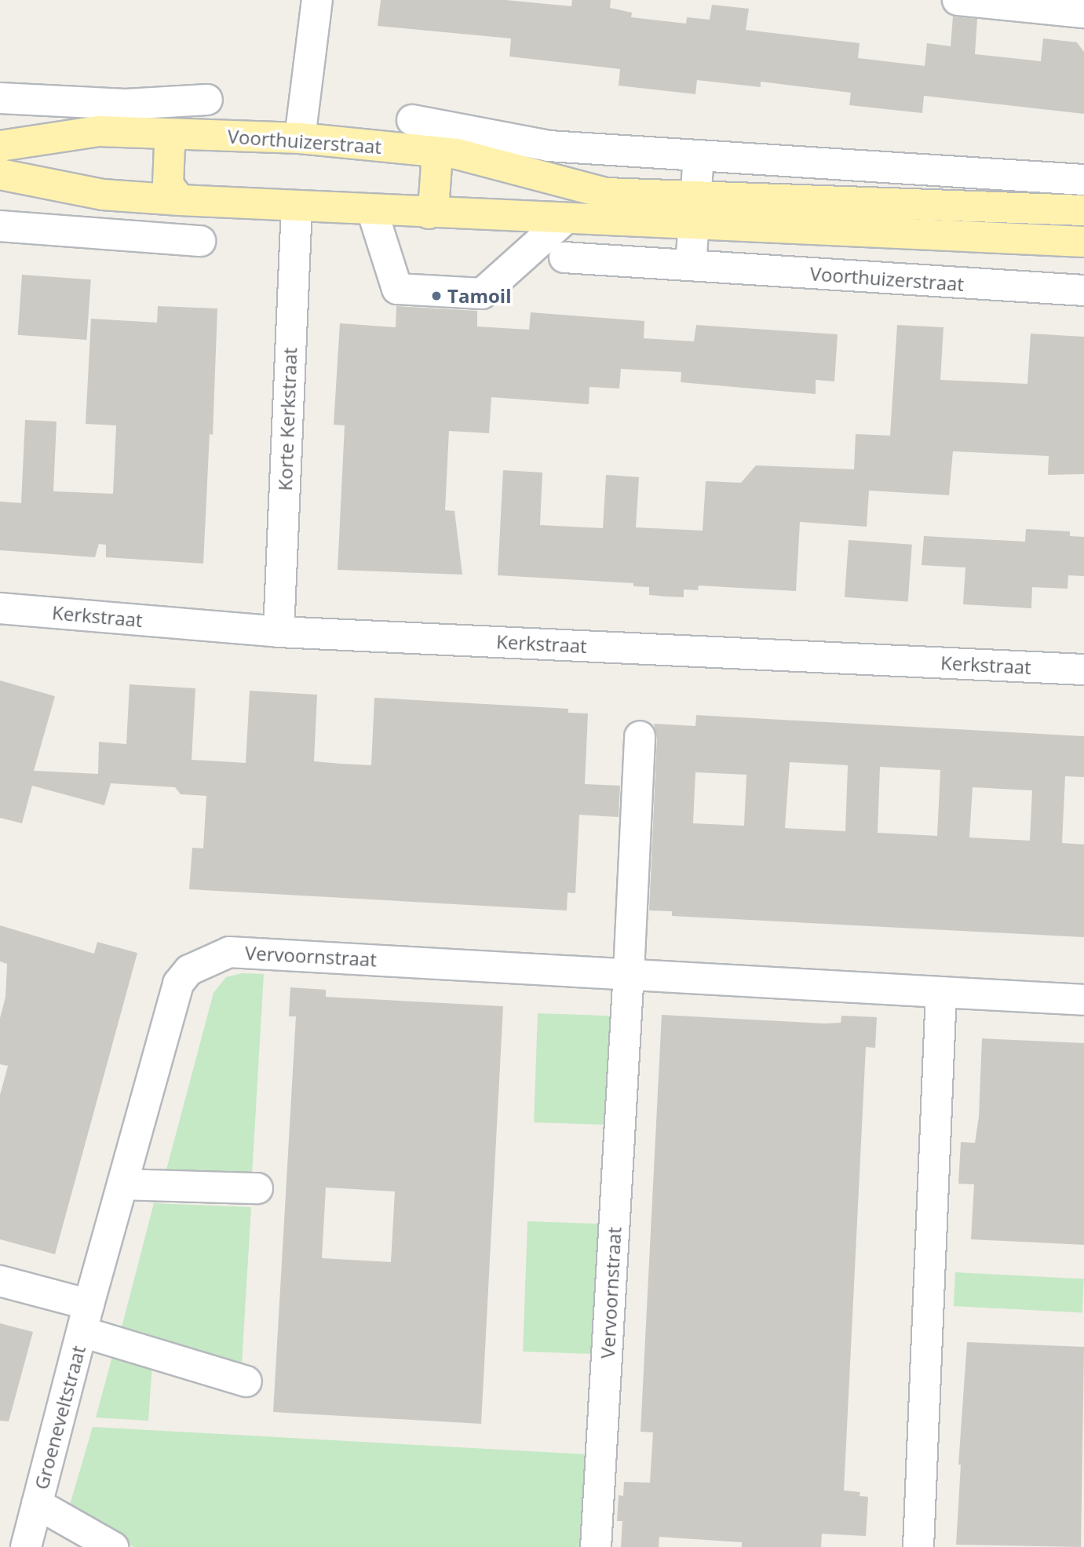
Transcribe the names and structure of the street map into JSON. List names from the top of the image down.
{
  "streets": {
    "main road": ["Voorthuizerstraat"],
    "street": [
      "Korte Kerkstraat",
      "Kerkstraat",
      "Vervoornstraat",
      "Groeneveltstraat"
    ]
  },
  "crossings": [
    ["Voorthuizerstraat", "Korte Kerkstraat"],
    ["Korte Kerkstraat", "Kerkstraat"],
    ["Vervoornstraat", "Groeneveltstraat"]
  ],
  "places": ["Tamoil"]
}
